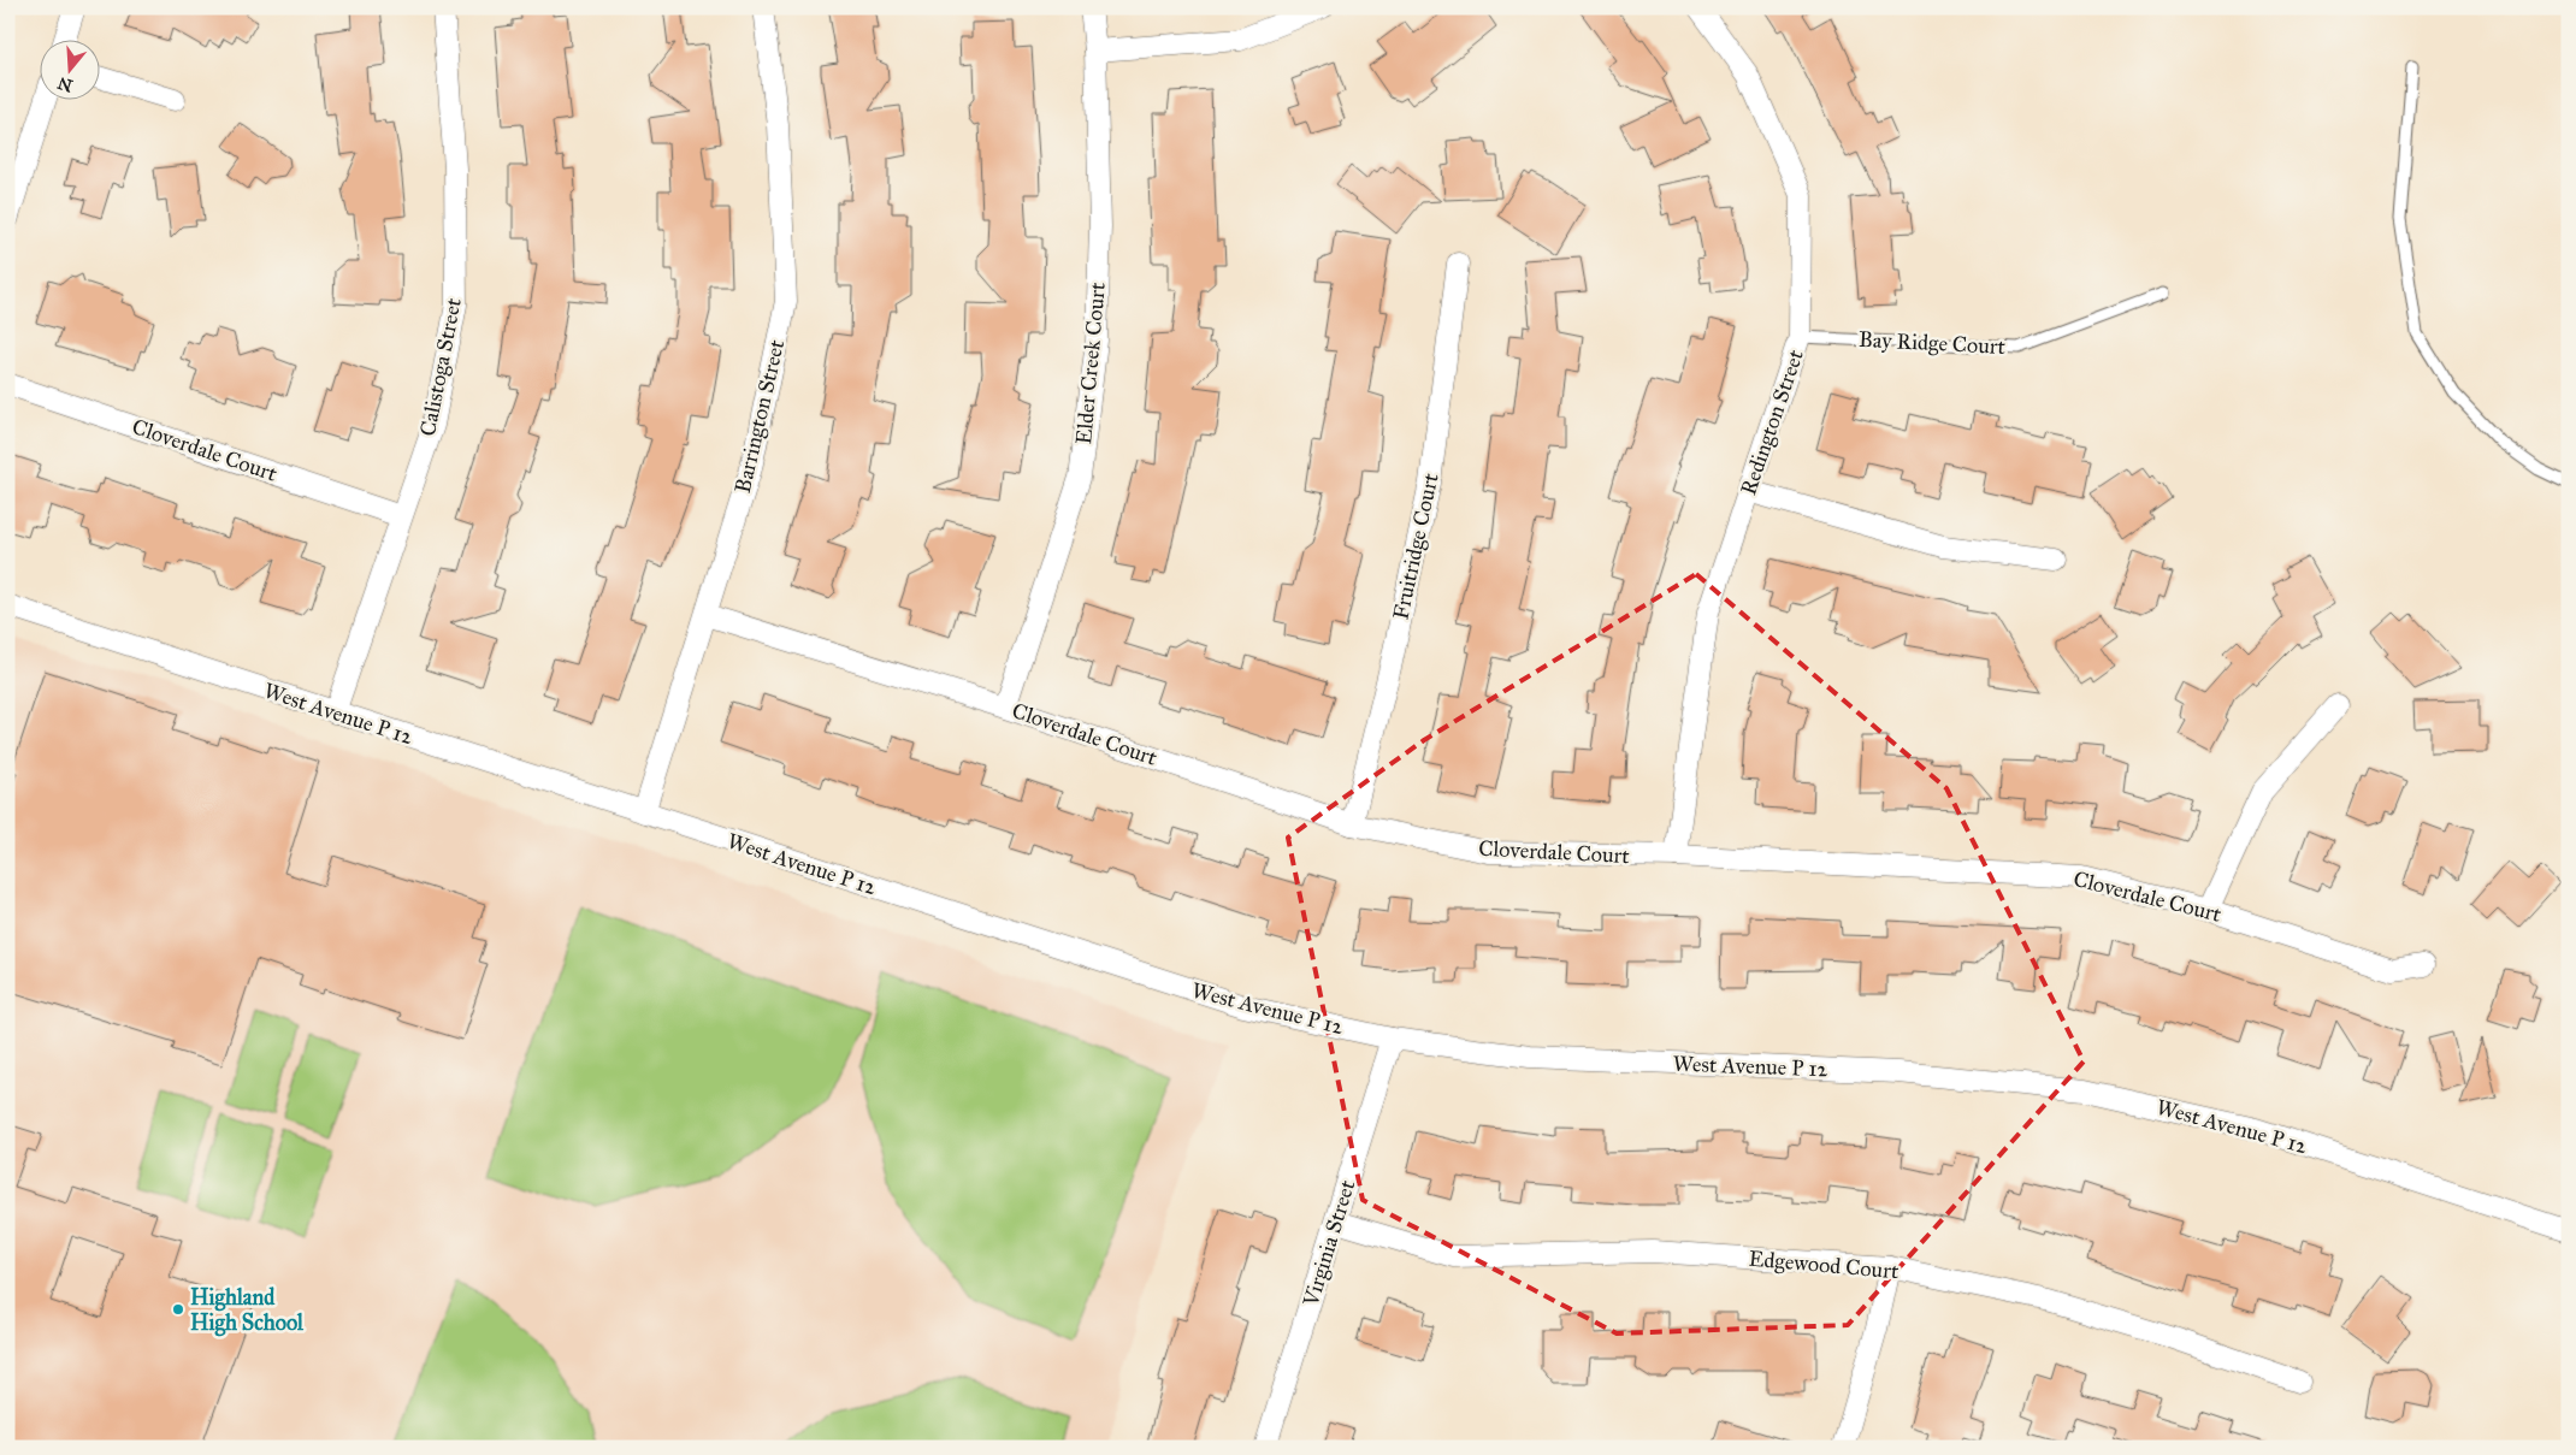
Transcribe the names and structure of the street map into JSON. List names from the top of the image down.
{
  "streets": {
    "street": [
      "Elder Creek Court",
      "Calistoga Street",
      "Barrington Street",
      "Redington Street",
      "Cloverdale Court",
      "Fruitridge Court",
      "West Avenue P 12",
      "Virginia Street",
      "Edgewood Court"
    ],
    "lane": ["Bay Ridge Court"]
  },
  "crossings": [
    ["Bay Ridge Court", "Redington Street"],
    ["Elder Creek Court", "Cloverdale Court"],
    ["Calistoga Street", "Cloverdale Court"],
    ["Calistoga Street", "West Avenue P 12"],
    ["Barrington Street", "Cloverdale Court"],
    ["Barrington Street", "West Avenue P 12"],
    ["Redington Street", "Cloverdale Court"],
    ["Cloverdale Court", "Fruitridge Court"],
    ["West Avenue P 12", "Virginia Street"],
    ["Virginia Street", "Edgewood Court"]
  ],
  "places": ["Highland High School"],
  "north": "bottom"
}
